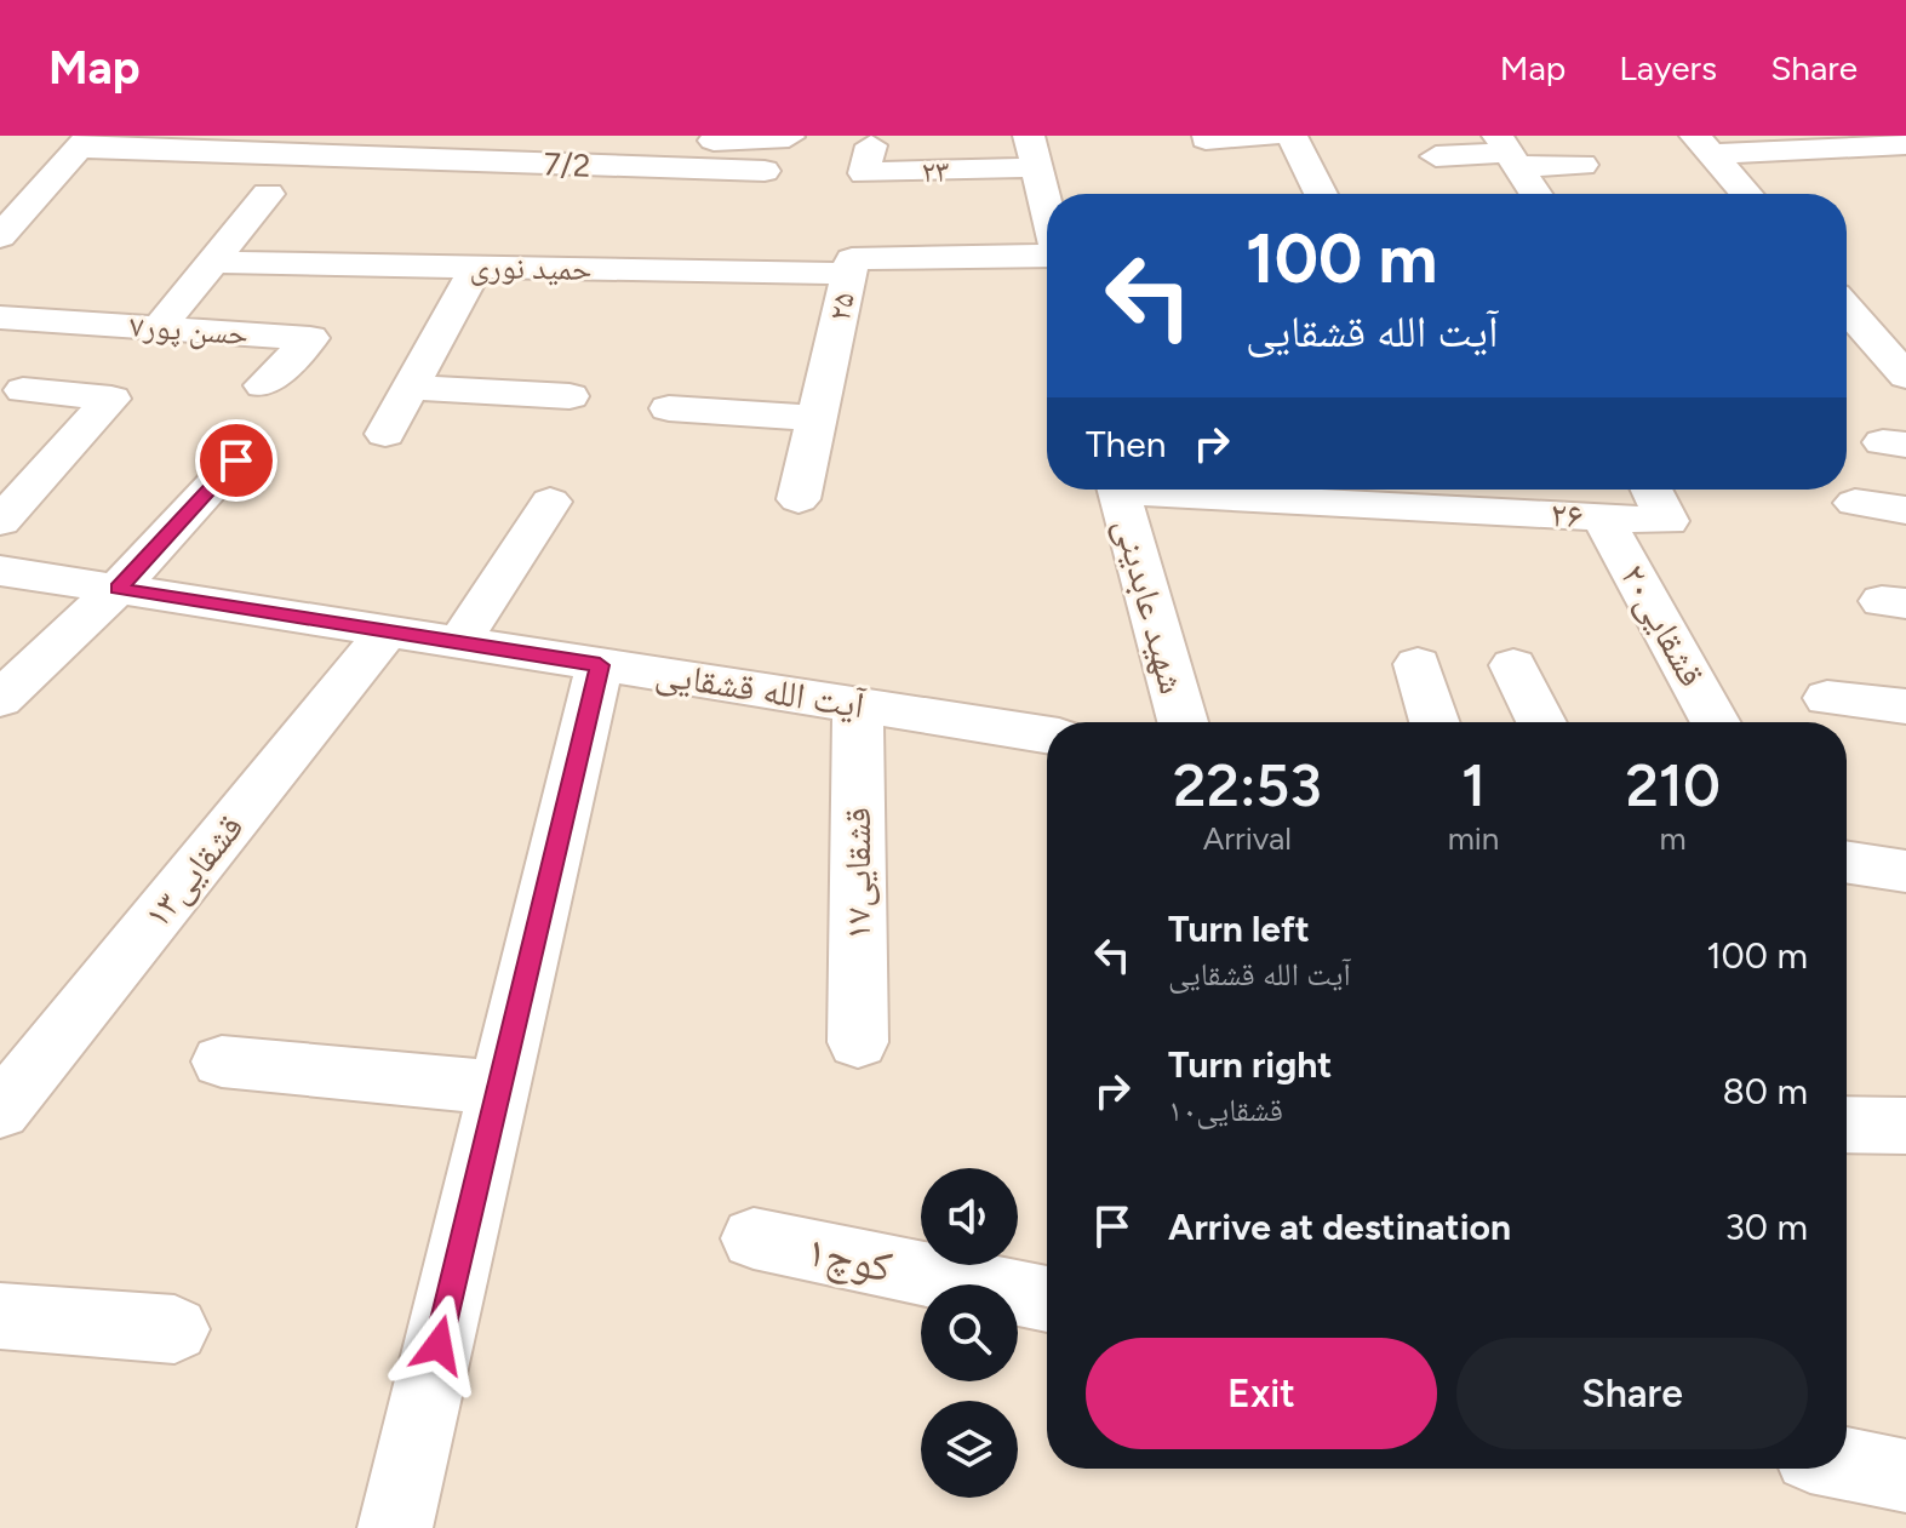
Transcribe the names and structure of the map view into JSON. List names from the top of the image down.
{
  "streets": {
    "street": [
      "7/2",
      "۲۳",
      "حمید نوری",
      "۲۵",
      "حسن پور۷",
      "۲۶",
      "شهید عابدینی",
      "۲۰قشقایی",
      "آیت الله قشقایی",
      "قشقایی۱۳",
      "۱۷قشقایی",
      "کوچ۱"
    ]
  },
  "crossings": [
    ["حمید نوری", "۲۵"],
    ["۲۶", "۲۰قشقایی"],
    ["آیت الله قشقایی", "قشقایی۱۳"],
    ["آیت الله قشقایی", "۱۷قشقایی"]
  ],
  "page": {
    "header": "Map",
    "nav": ["Map", "Layers", "Share"],
    "turn": ["100 m", "آیت الله قشقایی"],
    "then": "Then",
    "eta": [
      "22:53",
      "Arrival",
      "1",
      "min",
      "210",
      "m"
    ],
    "list": [
      {
        "name": "Turn left",
        "note": "آیت الله قشقایی",
        "value": "100 m"
      },
      {
        "name": "Turn right",
        "note": "۱۰قشقایی",
        "value": "80 m"
      },
      {
        "name": "Arrive at destination",
        "value": "30 m"
      }
    ],
    "buttons": ["Exit", "Share"]
  }
}
